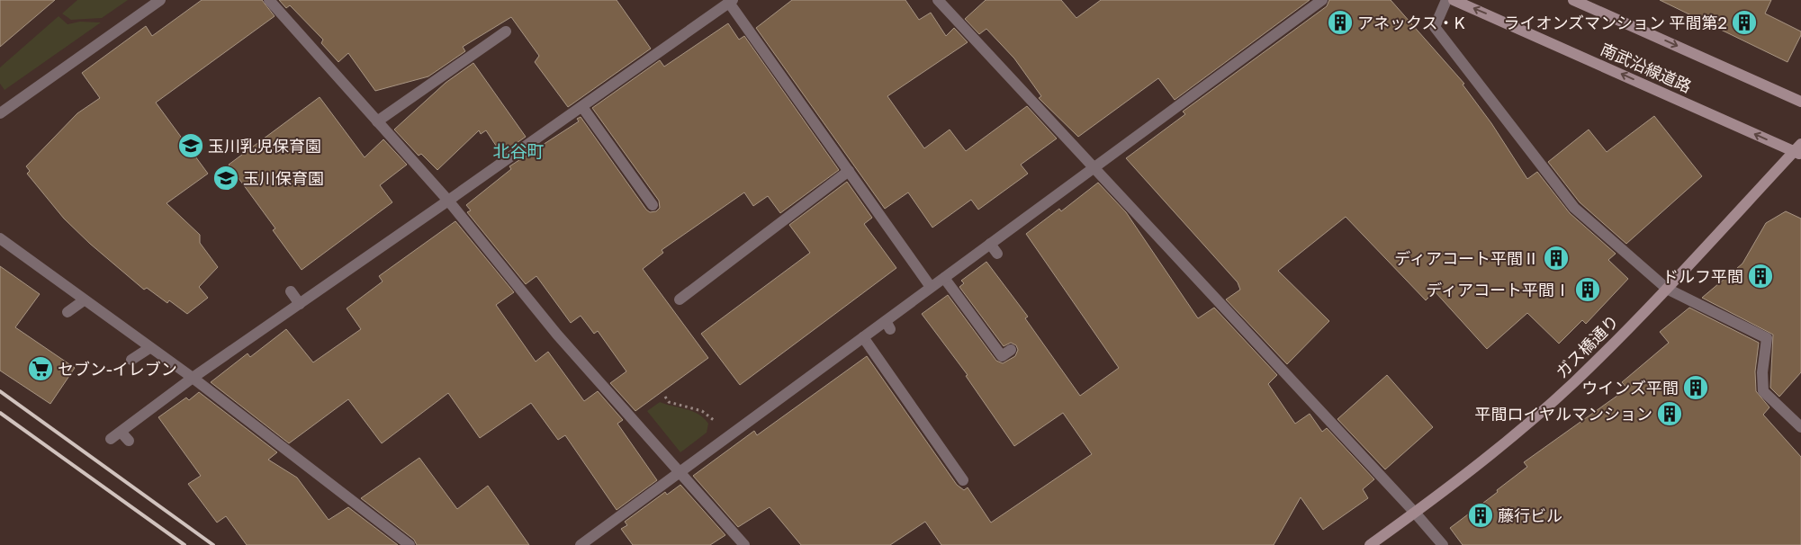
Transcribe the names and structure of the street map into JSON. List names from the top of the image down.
{
  "streets": {
    "street": ["南武沿線道路", "ガス橋通り"]
  },
  "crossings": [
    ["南武沿線道路", "ガス橋通り"]
  ],
  "districts": ["北谷町"],
  "places": {
    "building": [
      "アネックス・K",
      "ライオンズマンション 平間第2",
      "ディアコート平間Ⅱ",
      "ドルフ平間",
      "ディアコート平間Ⅰ",
      "ウインズ平間",
      "平間ロイヤルマンション",
      "藤行ビル"
    ],
    "school or university": ["玉川乳児保育園", "玉川保育園"],
    "supermarket": ["セブン-イレブン"]
  }
}
